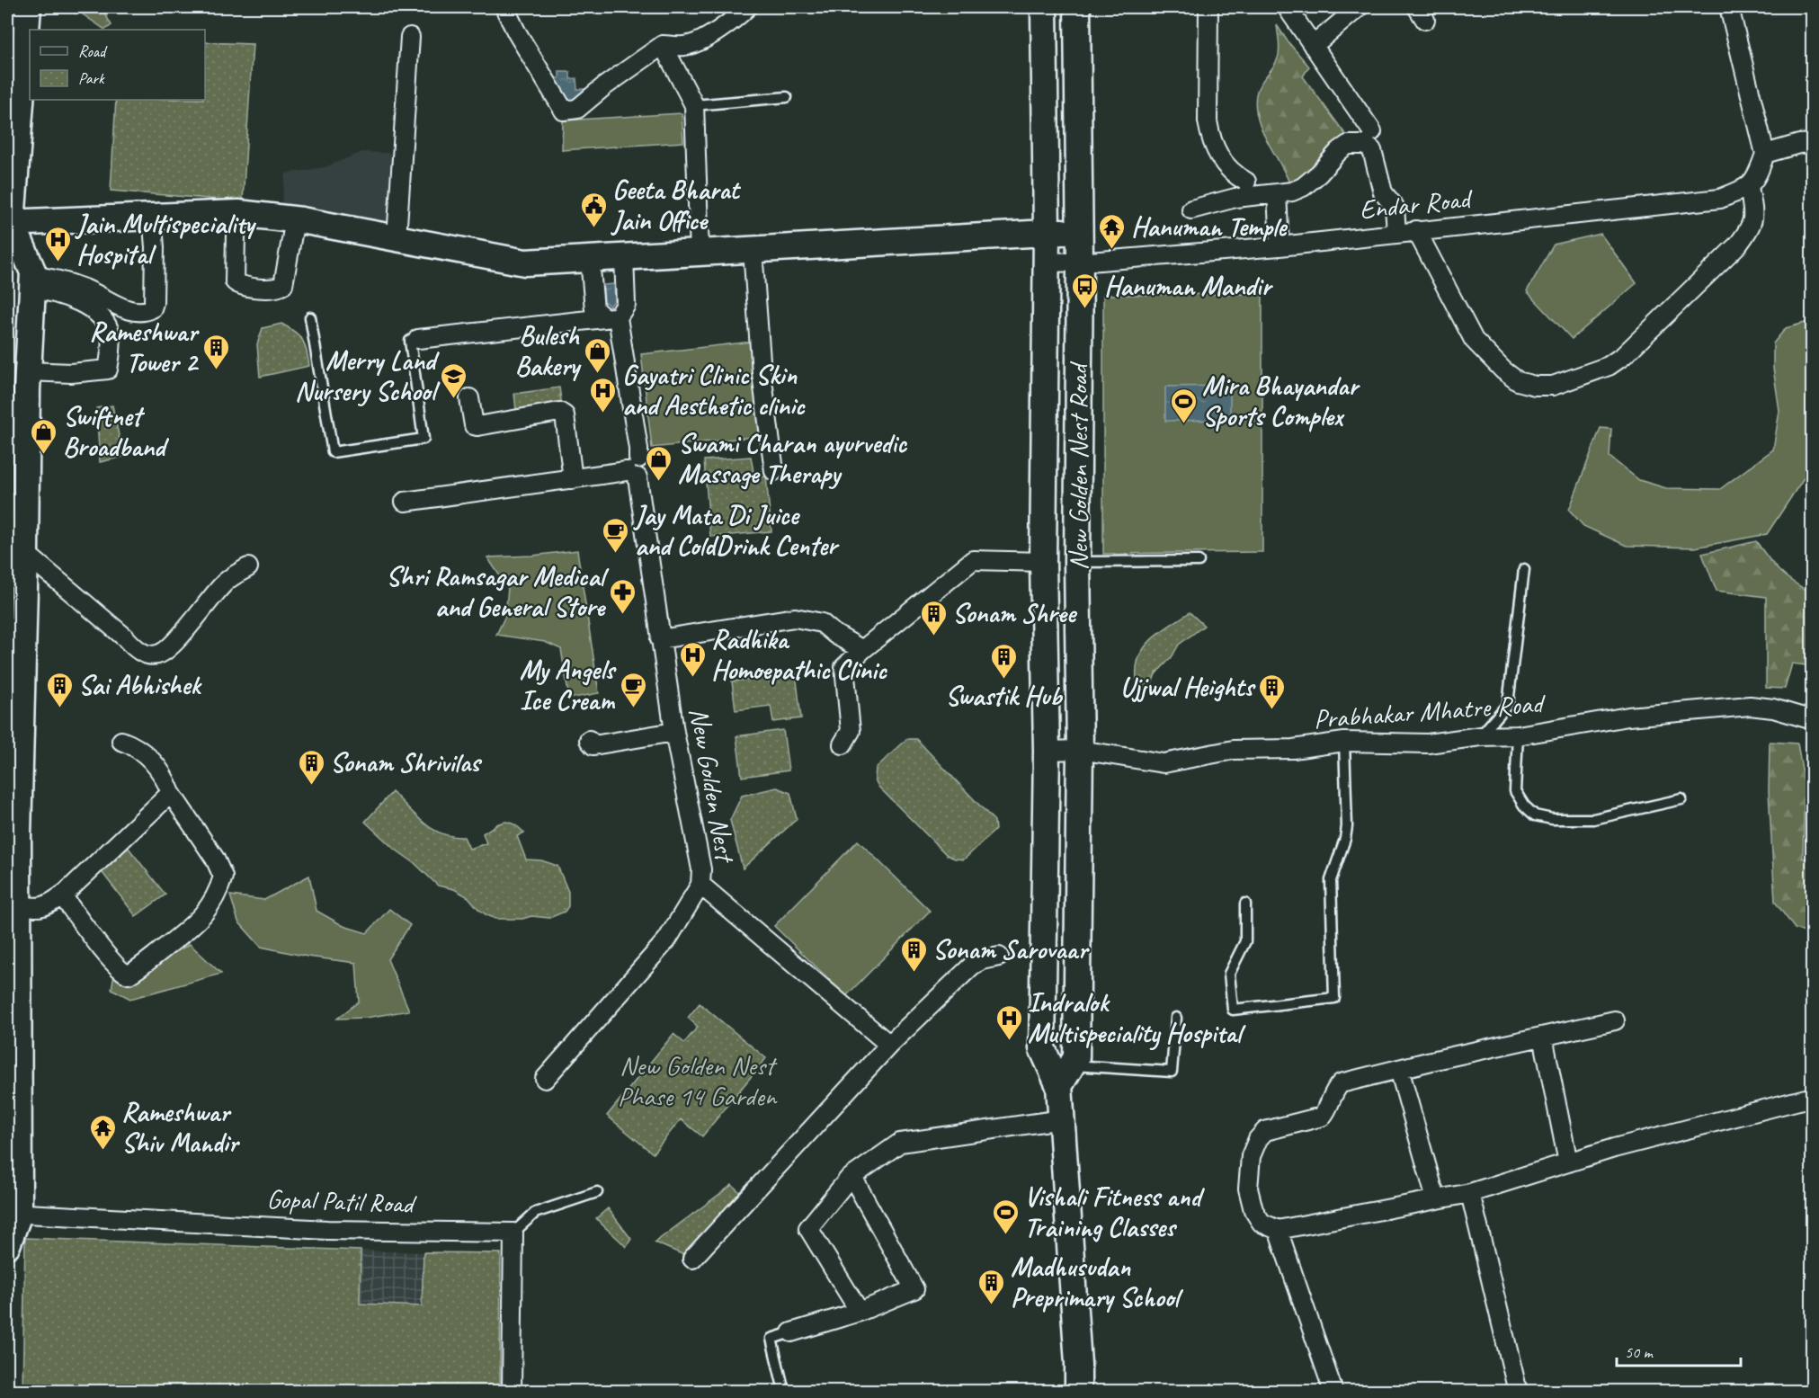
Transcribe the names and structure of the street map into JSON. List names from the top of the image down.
{
  "streets": {
    "street": [
      "Endar Road",
      "New Golden Nest Road",
      "Prabhakar Mhatre Road",
      "New Golden Nest",
      "Gopal Patil Road"
    ]
  },
  "crossings": [
    ["Endar Road", "New Golden Nest Road"],
    ["New Golden Nest Road", "Prabhakar Mhatre Road"]
  ],
  "parks": ["New Golden Nest Phase 14 Garden"],
  "places": {
    "public building": ["Geeta Bharat Jain Office"],
    "temple": ["Hanuman Temple", "Rameshwar Shiv Mandir"],
    "hospital": [
      "Jain Multispeciality Hospital",
      "Gayatri Clinic Skin and Aesthetic clinic",
      "Radhika Homoepathic Clinic",
      "Indralok Multispeciality Hospital"
    ],
    "bus stop": ["Hanuman Mandir"],
    "building": [
      "Rameshwar Tower 2",
      "Sonam Shree",
      "Swastik Hub",
      "Sai Abhishek",
      "Ujjwal Heights",
      "Sonam Shrivilas",
      "Sonam Sarovaar",
      "Madhusudan Preprimary School"
    ],
    "shop": ["Bulesh Bakery", "Swiftnet Broadband", "Swami Charan ayurvedic Massage Therapy"],
    "school or university": ["Merry Land Nursery School"],
    "sports": ["Mira Bhayandar Sports Complex", "Vishali Fitness and Training Classes"],
    "cafe": ["Jay Mata Di Juice and ColdDrink Center", "My Angels Ice Cream"],
    "pharmacy": ["Shri Ramsagar Medical and General Store"]
  },
  "legend": ["Road", "Park"],
  "scale_bar": "50 m"
}
